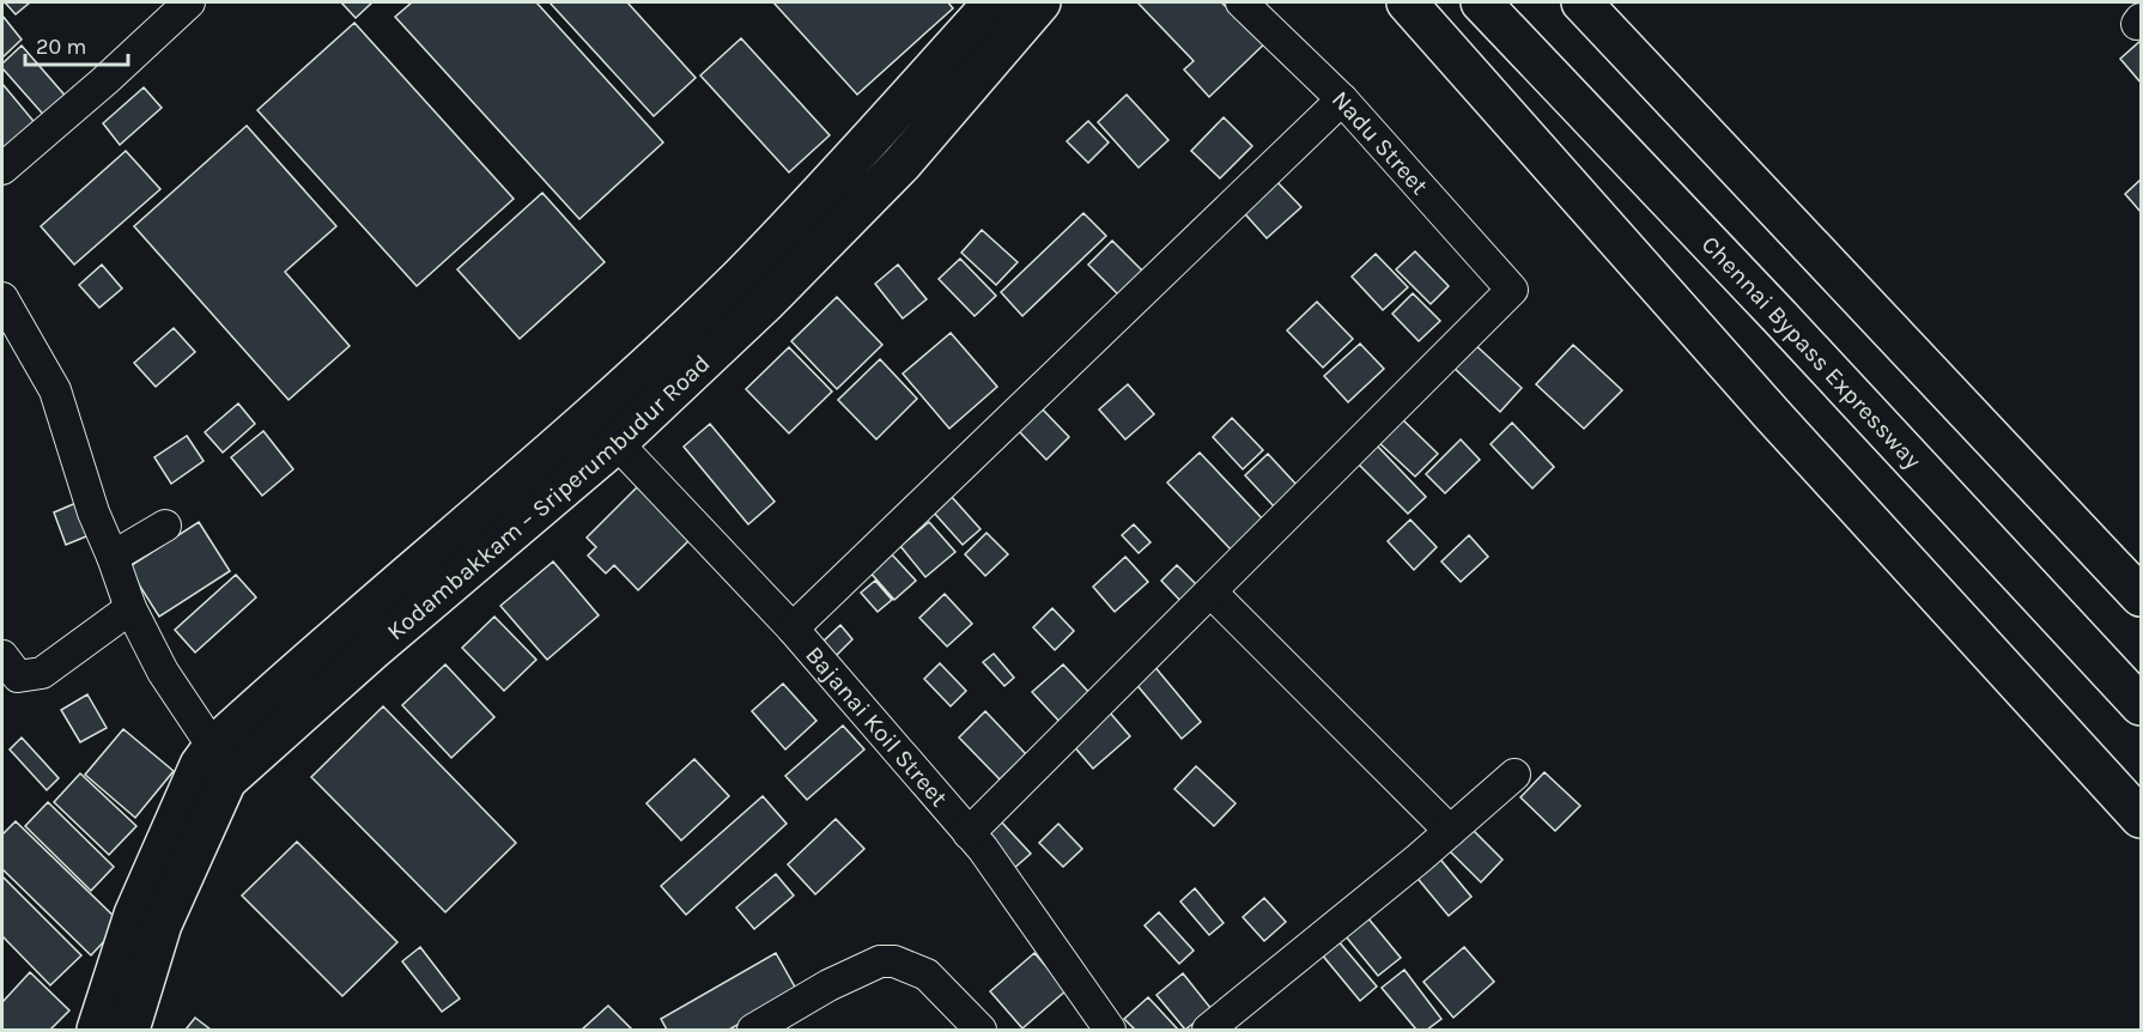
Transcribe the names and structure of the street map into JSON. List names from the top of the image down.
{
  "streets": {
    "main road": ["Chennai Bypass Expressway", "Kodambakkam – Sriperumbudur Road"],
    "street": ["Nadu Street", "Bajanai Koil Street"]
  },
  "crossings": [
    ["Kodambakkam – Sriperumbudur Road", "Bajanai Koil Street"]
  ],
  "scale_bar": "20 m"
}
